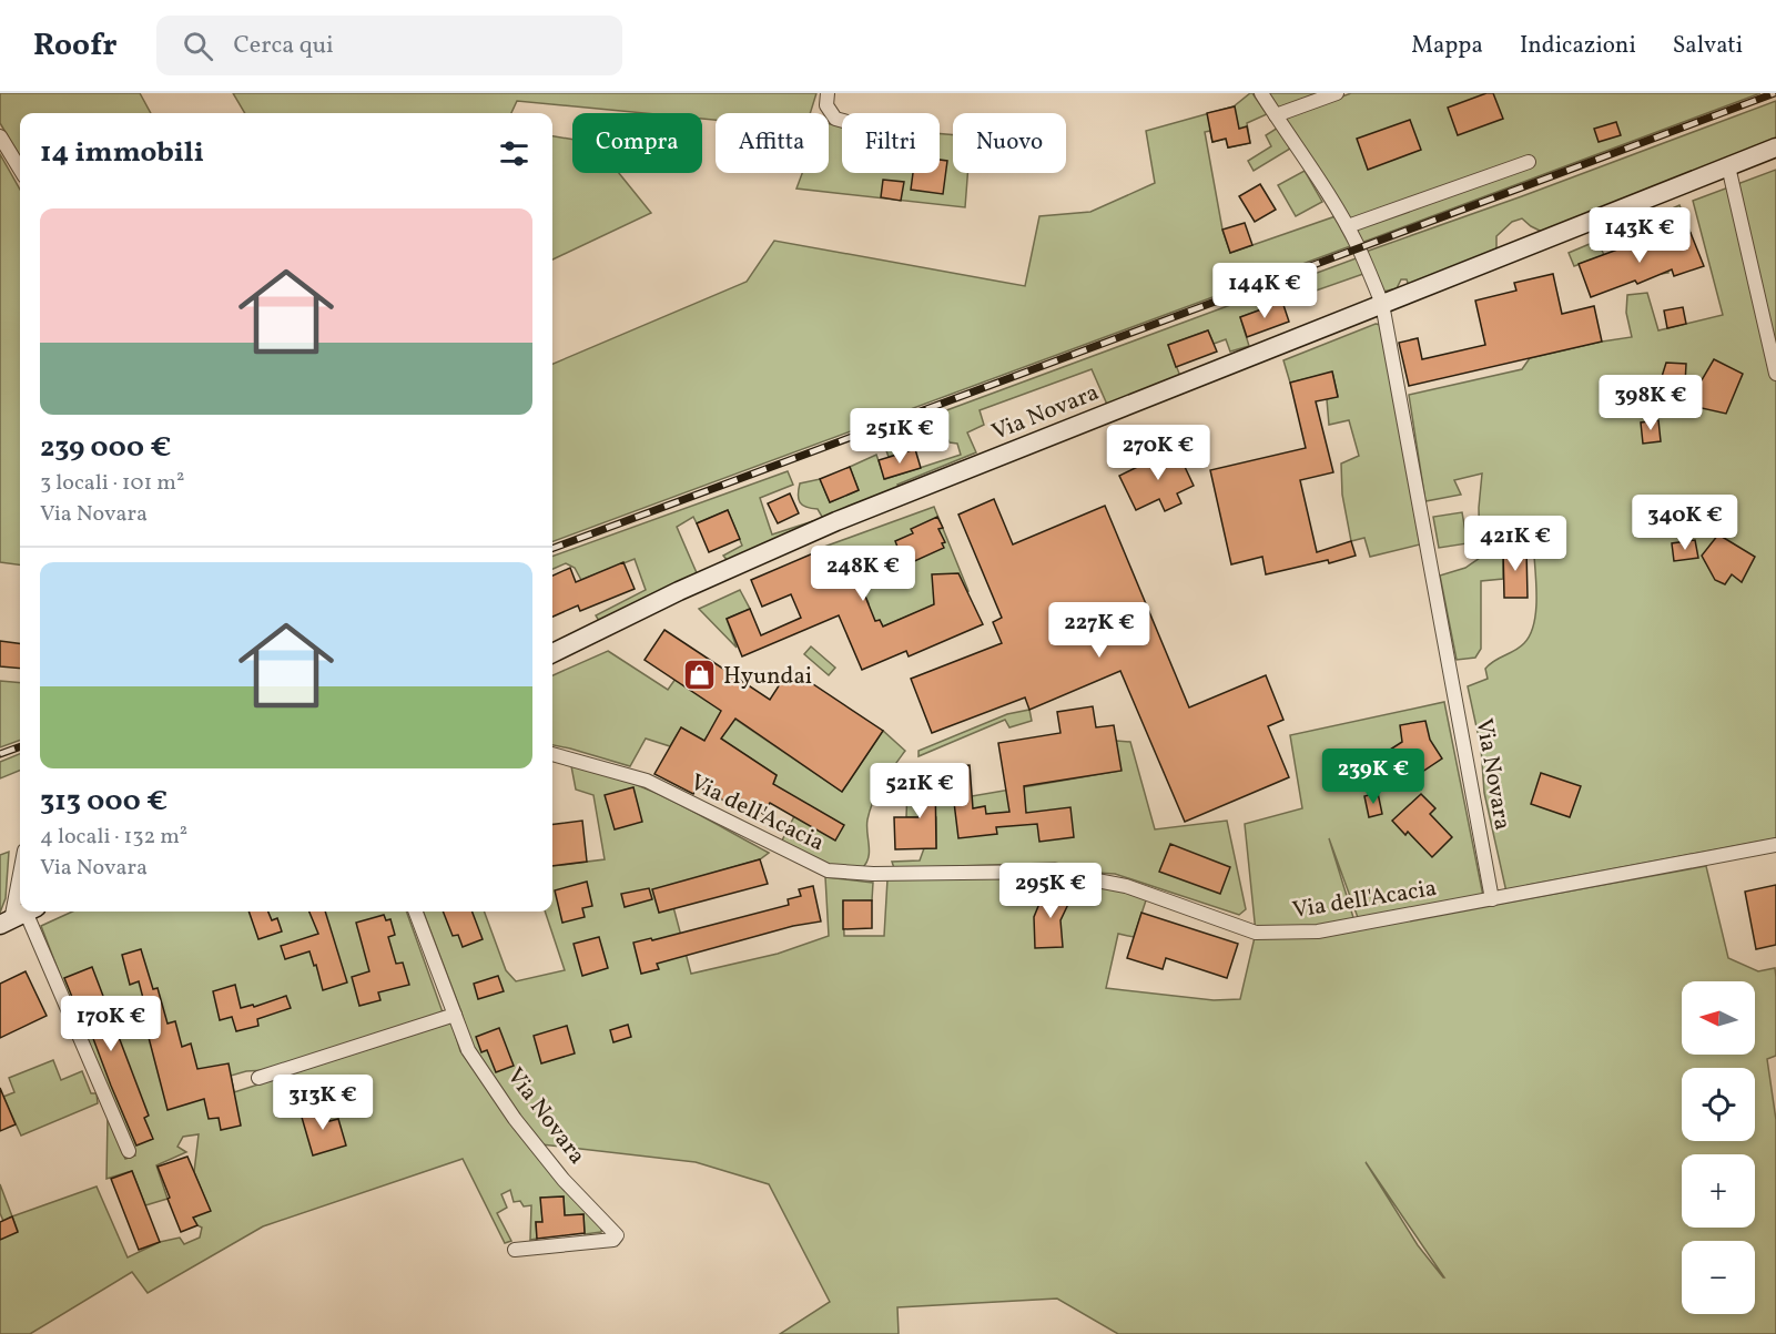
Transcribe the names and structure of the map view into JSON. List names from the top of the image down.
{
  "streets": {
    "main road": ["Via Novara"],
    "street": ["Via dell'Acacia"]
  },
  "crossings": [
    ["Via Novara", "Via dell'Acacia"]
  ],
  "places": {
    "shop": ["Hyundai"]
  },
  "north": "left",
  "page": {
    "header": "Roofr",
    "search": "Cerca qui",
    "nav": ["Mappa", "Indicazioni", "Salvati"],
    "chip": [
      "Compra",
      "Affitta",
      "Filtri",
      "Nuovo"
    ],
    "heading": "14 immobili",
    "list": [
      {
        "name": "239 000 €",
        "note": "3 locali · 101 m² · Via Novara"
      },
      {
        "name": "313 000 €",
        "note": "4 locali · 132 m² · Via Novara"
      }
    ],
    "price": [
      "143K €",
      "144K €",
      "398K €",
      "251K €",
      "270K €",
      "340K €",
      "421K €",
      "248K €",
      "227K €",
      "239K €",
      "521K €",
      "295K €",
      "170K €",
      "313K €"
    ],
    "map_buttons": ["+", "−"]
  }
}
